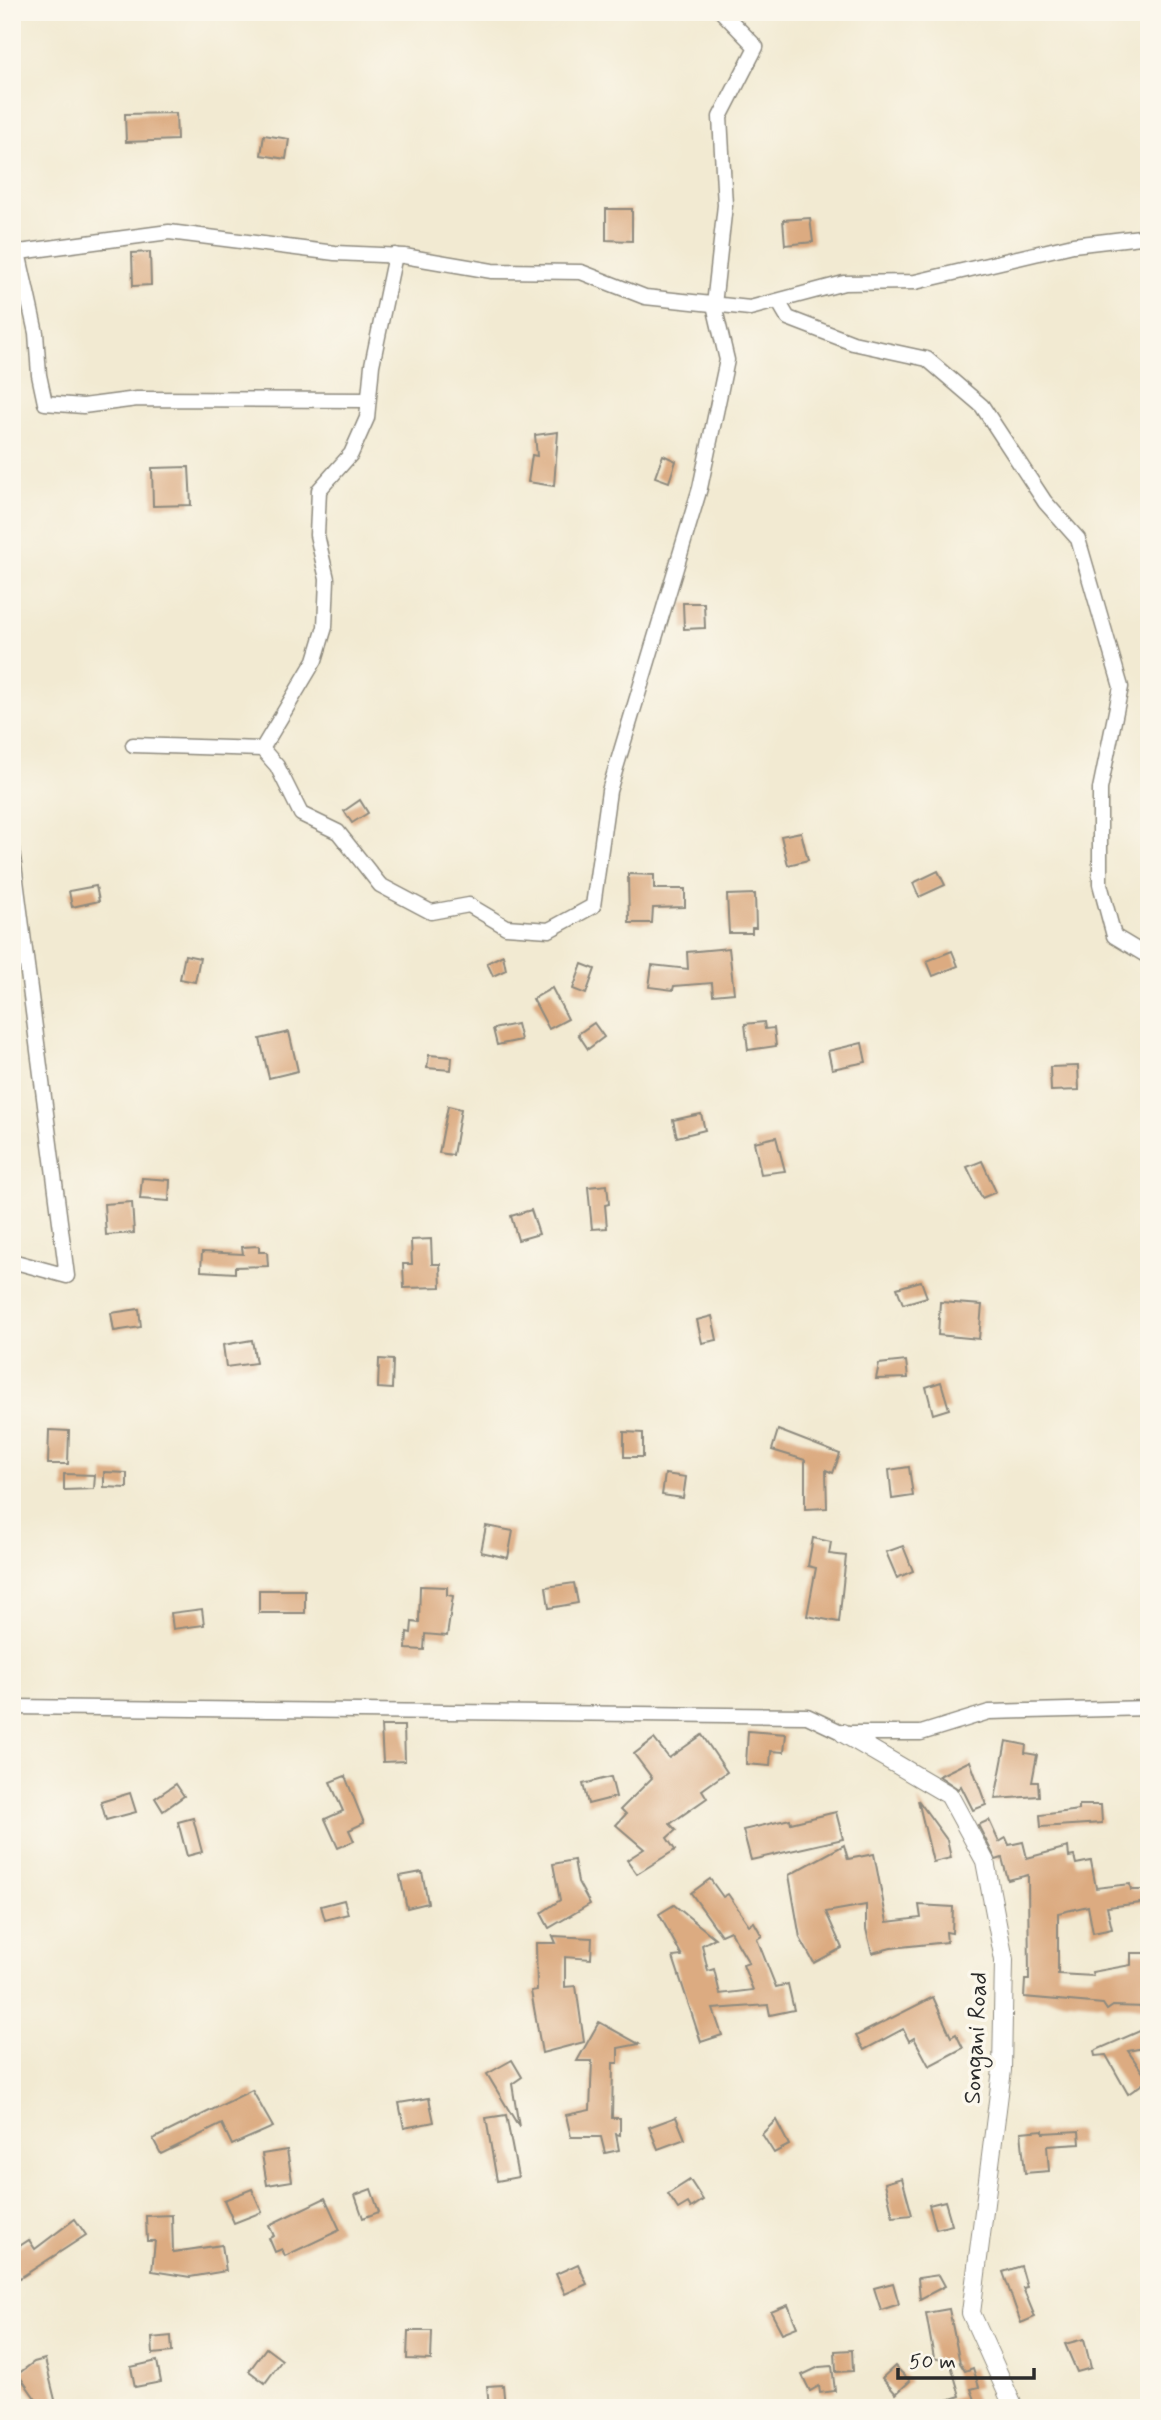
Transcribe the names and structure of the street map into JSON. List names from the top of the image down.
{
  "streets": {
    "street": ["Songani Road"]
  },
  "scale_bar": "50 m"
}
